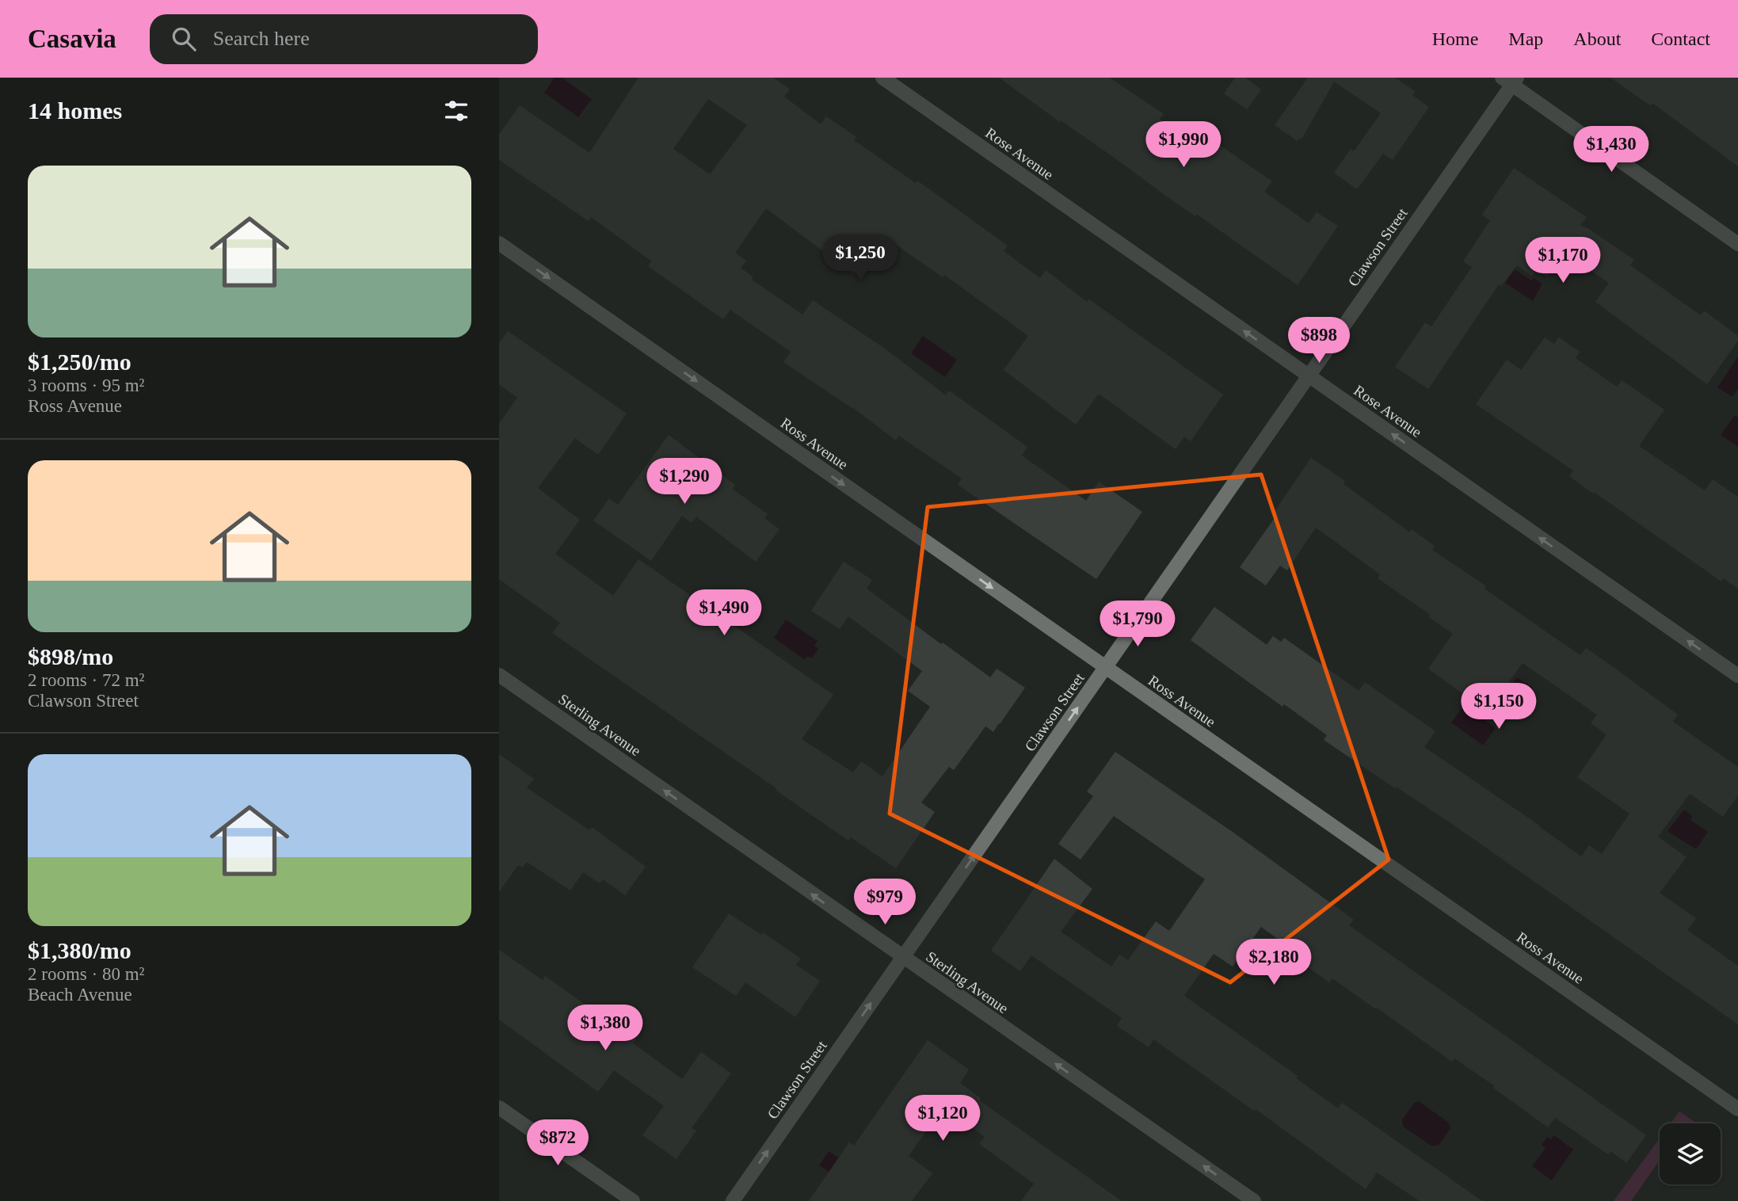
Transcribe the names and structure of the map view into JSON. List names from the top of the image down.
{
  "streets": {
    "street": [
      "Rose Avenue",
      "Clawson Street",
      "Ross Avenue",
      "Sterling Avenue"
    ]
  },
  "crossings": [
    ["Rose Avenue", "Clawson Street"],
    ["Clawson Street", "Ross Avenue"],
    ["Clawson Street", "Sterling Avenue"]
  ],
  "one_way": [
    "Rose Avenue",
    "Clawson Street",
    "Ross Avenue",
    "Sterling Avenue"
  ],
  "page": {
    "header": "Casavia",
    "search": "Search here",
    "nav": [
      "Home",
      "Map",
      "About",
      "Contact"
    ],
    "heading": "14 homes",
    "price": [
      "$1,990",
      "$1,430",
      "$1,250",
      "$1,170",
      "$898",
      "$1,290",
      "$1,490",
      "$1,790",
      "$1,150",
      "$979",
      "$2,180",
      "$1,380",
      "$1,120",
      "$872"
    ],
    "list": [
      {
        "name": "$1,250/mo",
        "note": "3 rooms · 95 m² · Ross Avenue"
      },
      {
        "name": "$898/mo",
        "note": "2 rooms · 72 m² · Clawson Street"
      },
      {
        "name": "$1,380/mo",
        "note": "2 rooms · 80 m² · Beach Avenue"
      }
    ]
  }
}
